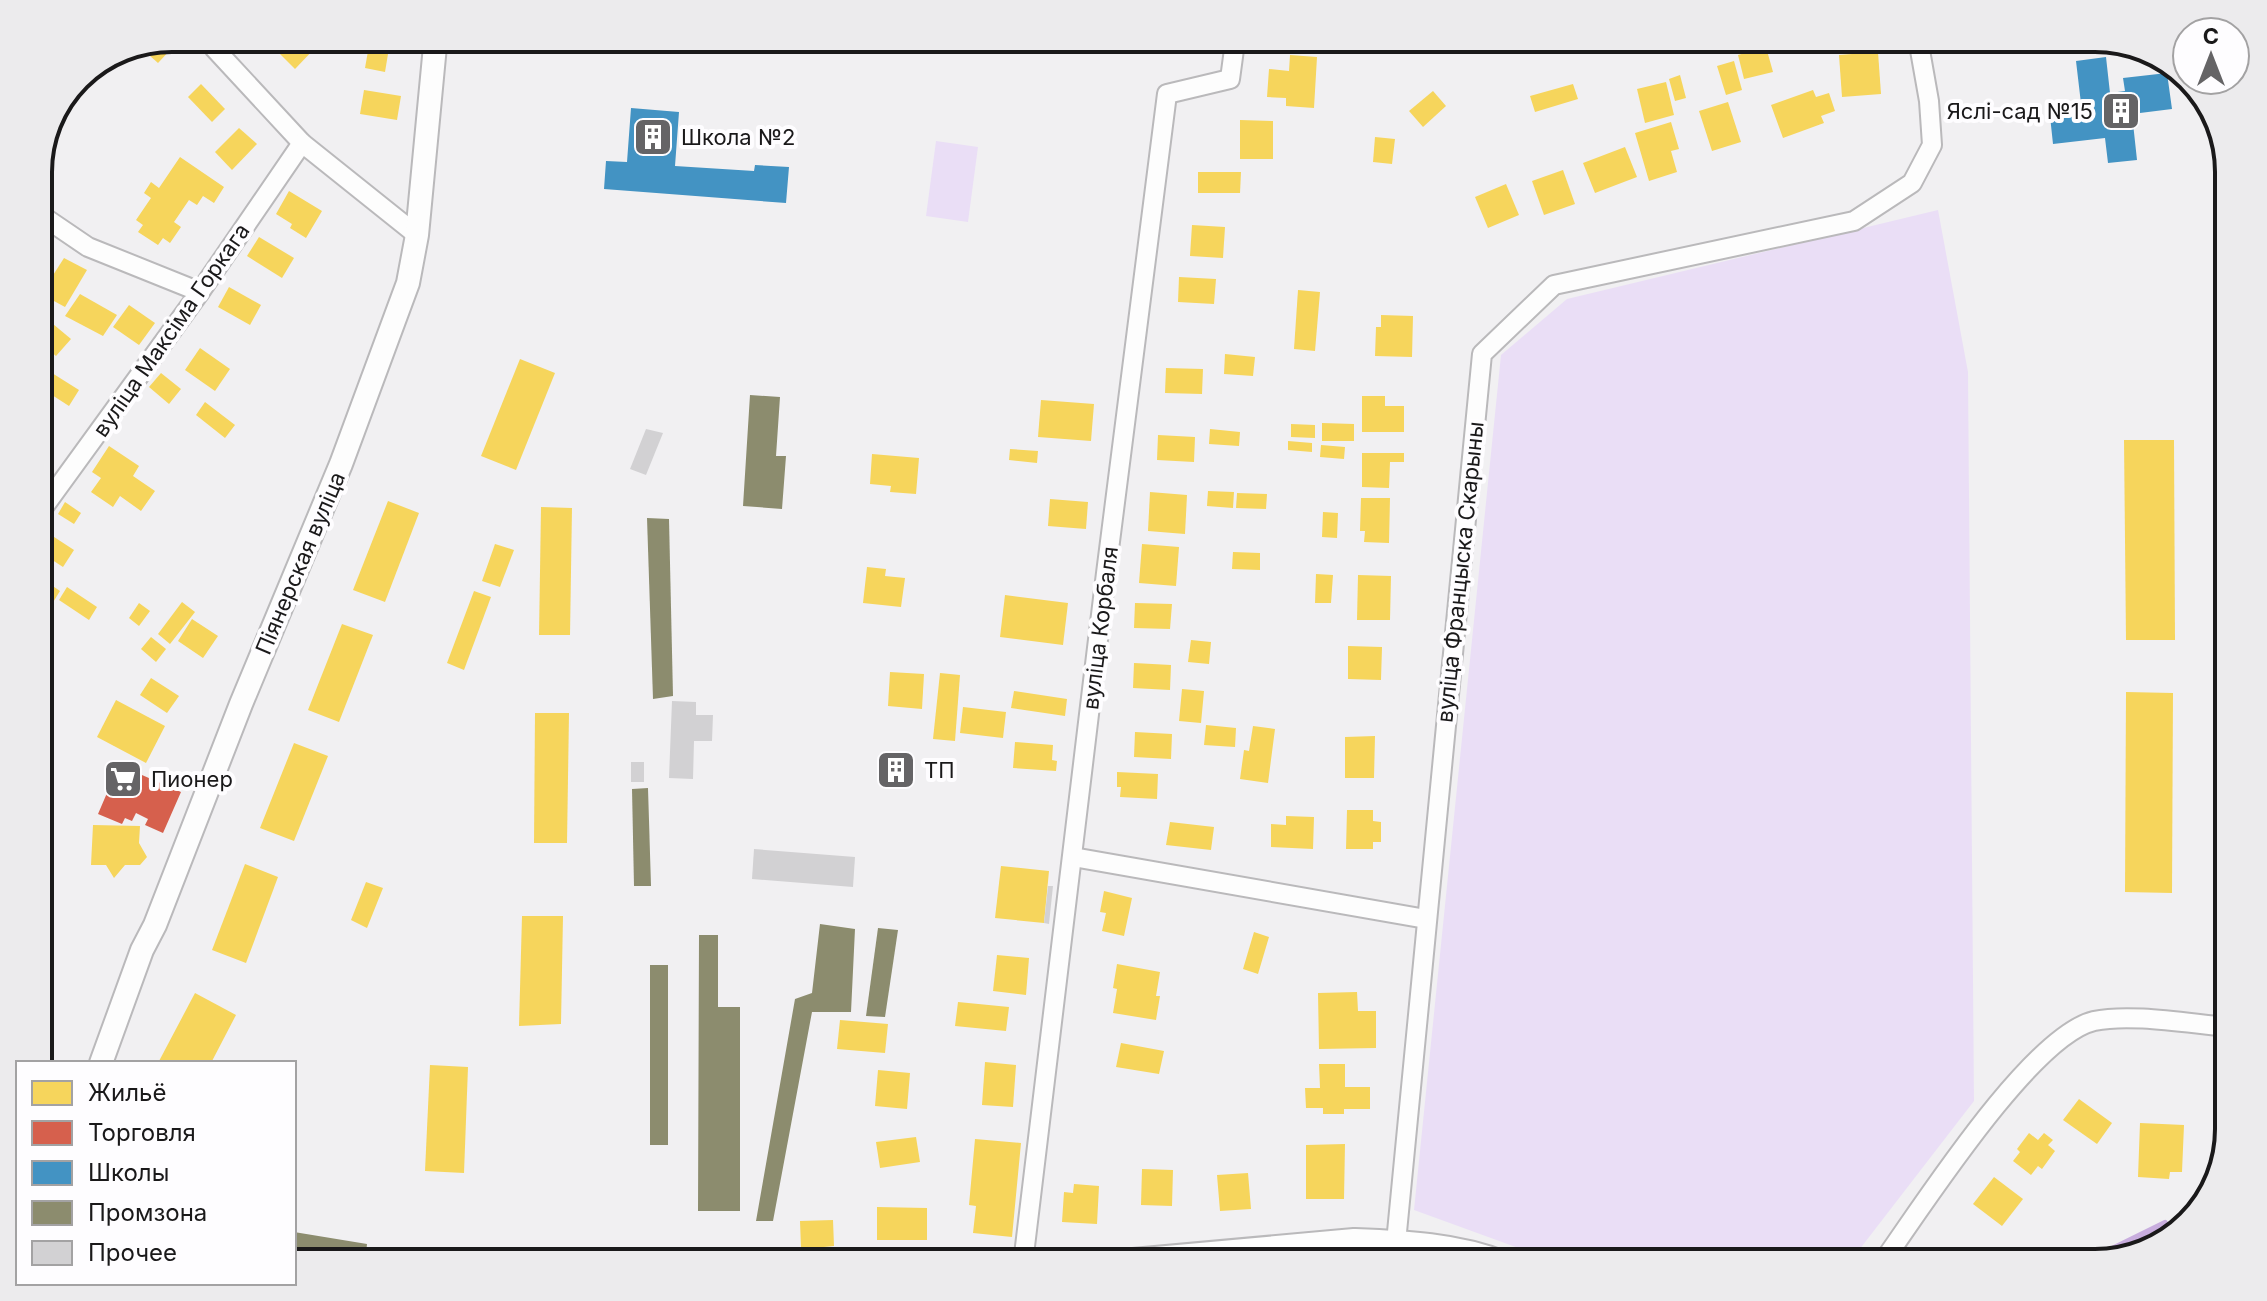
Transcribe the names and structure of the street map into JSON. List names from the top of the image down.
{
  "streets": {
    "street": [
      "вуліца Максіма Горкага",
      "Піянерская вуліца",
      "вуліца Францыска Скарыны",
      "вуліца Корбаля"
    ]
  },
  "places": {
    "building": ["Яслі-сад №15", "Школа №2", "ТП"],
    "supermarket": ["Пионер"]
  },
  "legend": [
    "Жильё",
    "Торговля",
    "Школы",
    "Промзона",
    "Прочее"
  ],
  "north": "top"
}
